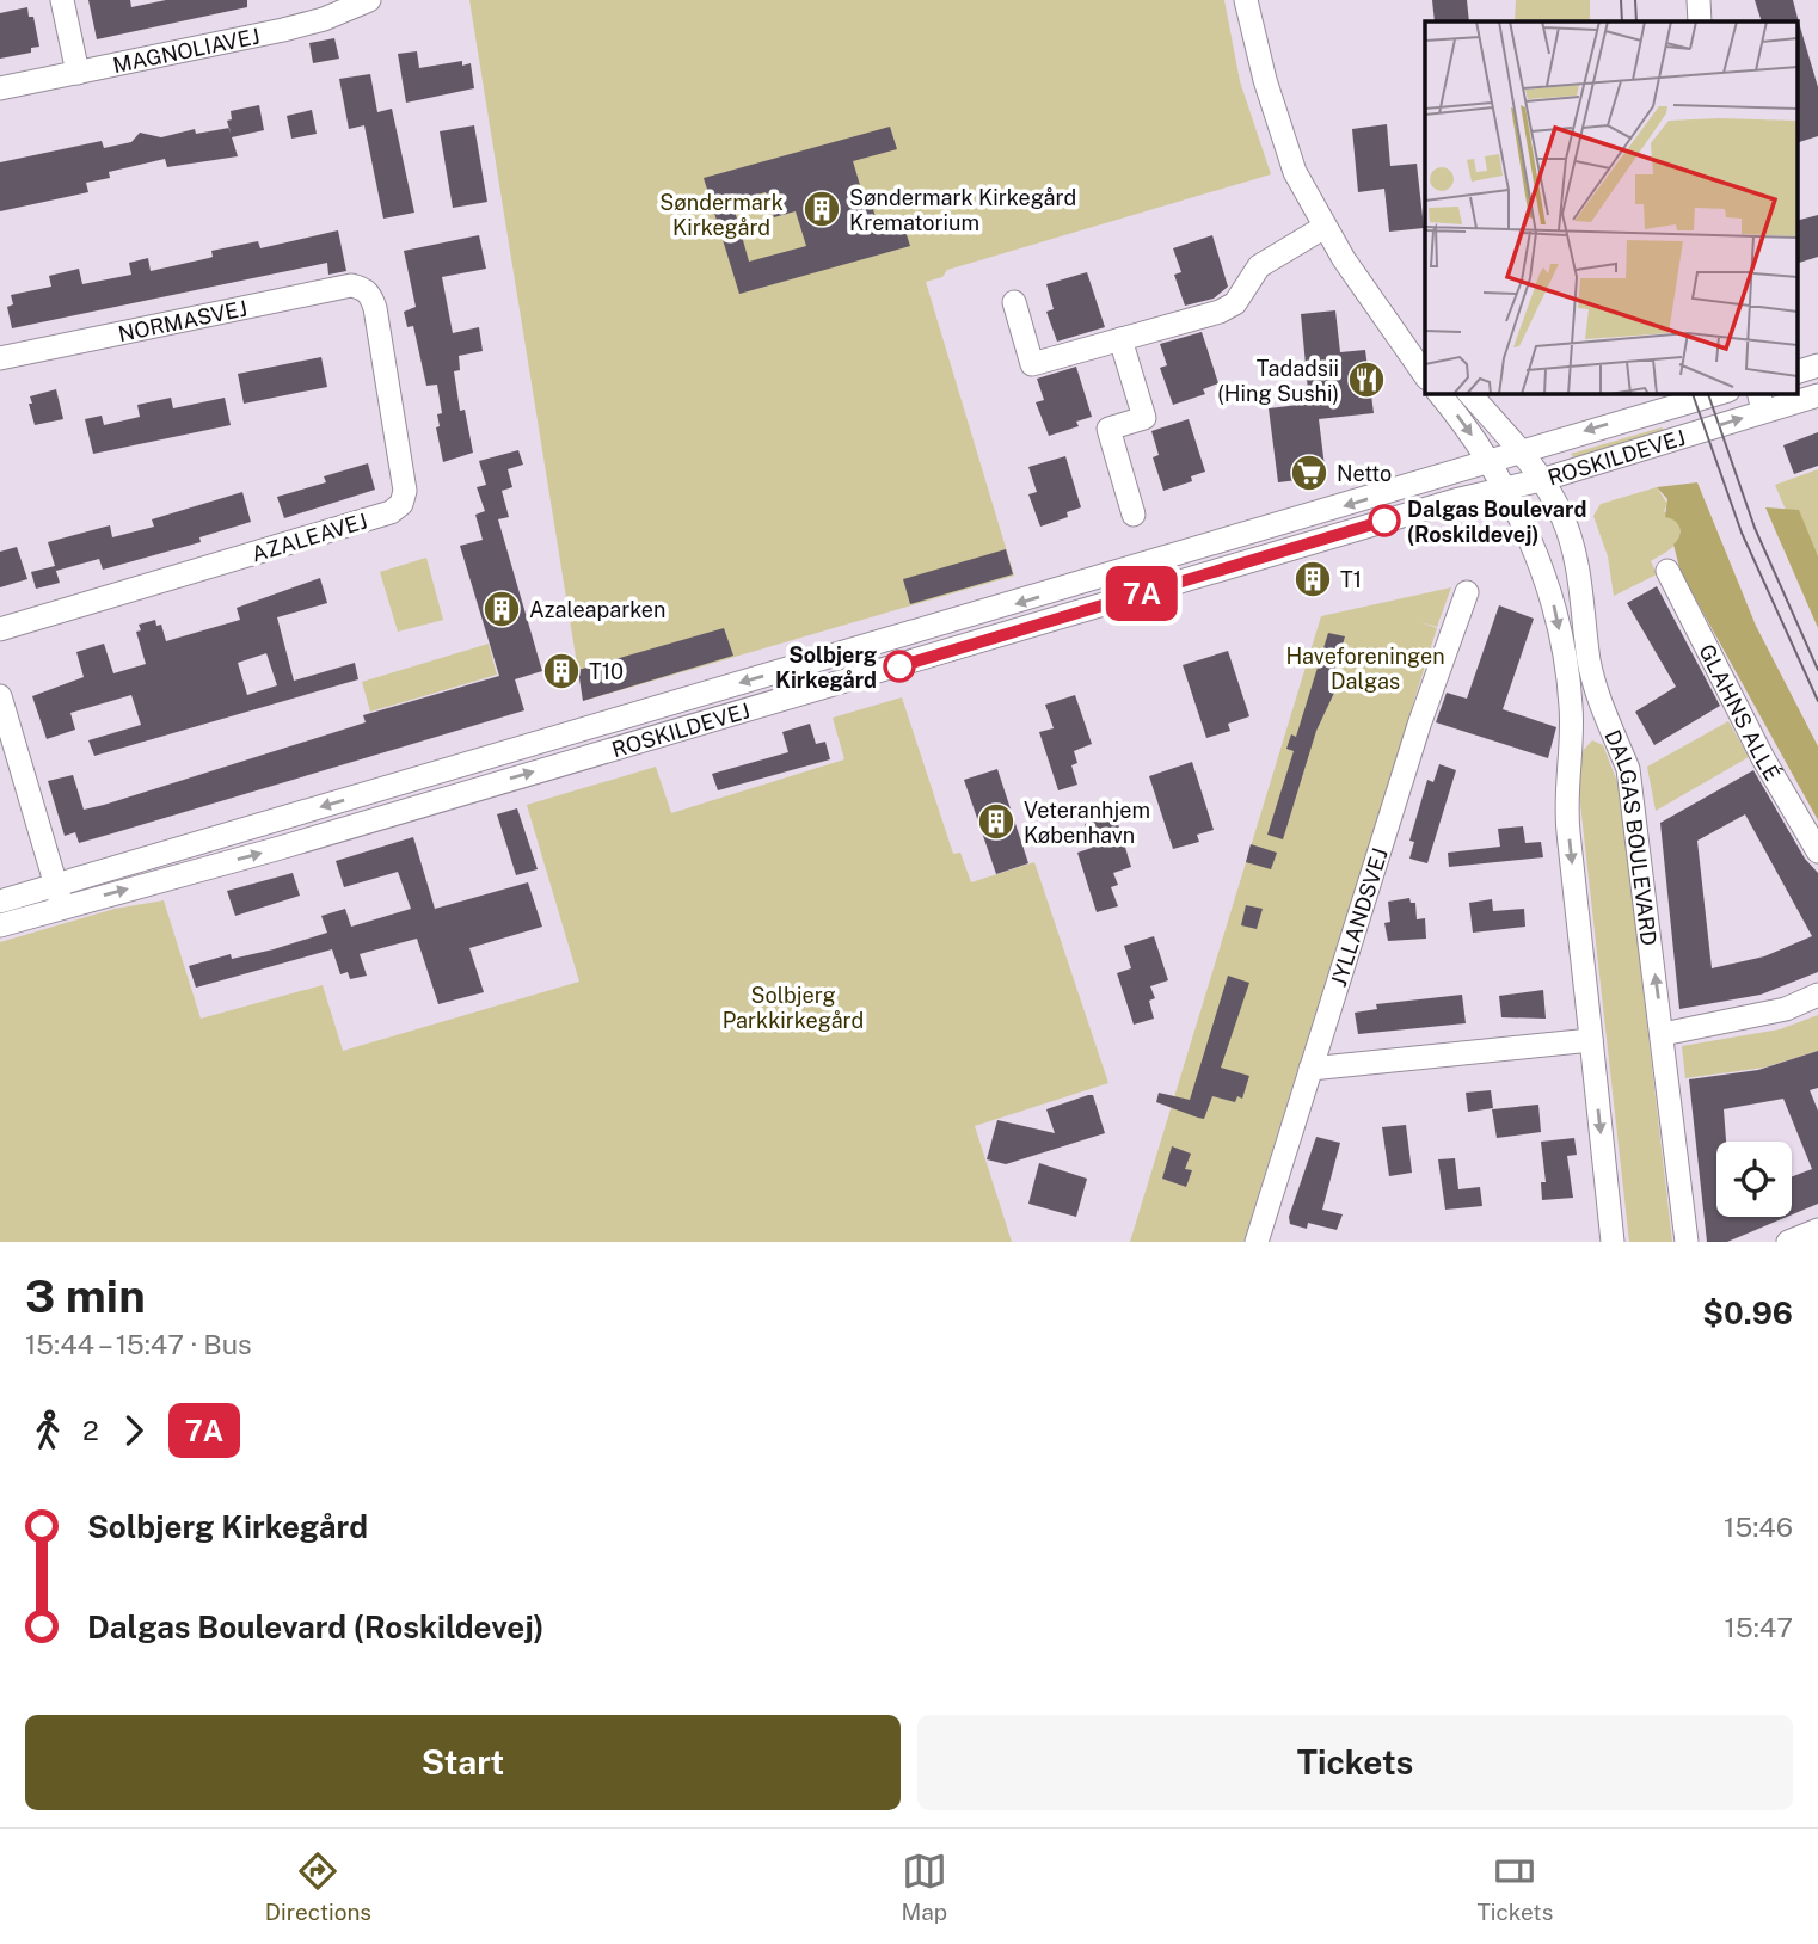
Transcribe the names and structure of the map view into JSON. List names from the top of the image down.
{
  "streets": {
    "street": [
      "MAGNOLIAVEJ",
      "NORMASVEJ",
      "ROSKILDEVEJ",
      "AZALEAVEJ",
      "GLAHNS ALLÉ",
      "DALGAS BOULEVARD",
      "JYLLANDSVEJ"
    ]
  },
  "crossings": [
    ["NORMASVEJ", "AZALEAVEJ"],
    ["ROSKILDEVEJ", "DALGAS BOULEVARD"]
  ],
  "parks": ["Søndermark Kirkegård", "Haveforeningen Dalgas", "Solbjerg Parkkirkegård"],
  "places": {
    "building": [
      "Søndermark Kirkegård Krematorium",
      "T1",
      "Azaleaparken",
      "T10",
      "Veteranhjem København"
    ],
    "restaurant": ["Tadadsii (Hing Sushi)"],
    "supermarket": ["Netto"],
    "other": ["Dalgas Boulevard (Roskildevej)", "Solbjerg Kirkegård"]
  },
  "lines": ["bus line 7A"],
  "page": {
    "on_map": "7A",
    "heading": ["3 min", "15:44 – 15:47 · Bus", "$0.96"],
    "legs": ["2", "7A"],
    "list": [
      {
        "name": "Solbjerg Kirkegård",
        "value": "15:46"
      },
      {
        "name": "Dalgas Boulevard (Roskildevej)",
        "value": "15:47"
      }
    ],
    "buttons": ["Start", "Tickets"],
    "tabs": ["Directions", "Map", "Tickets"]
  }
}
